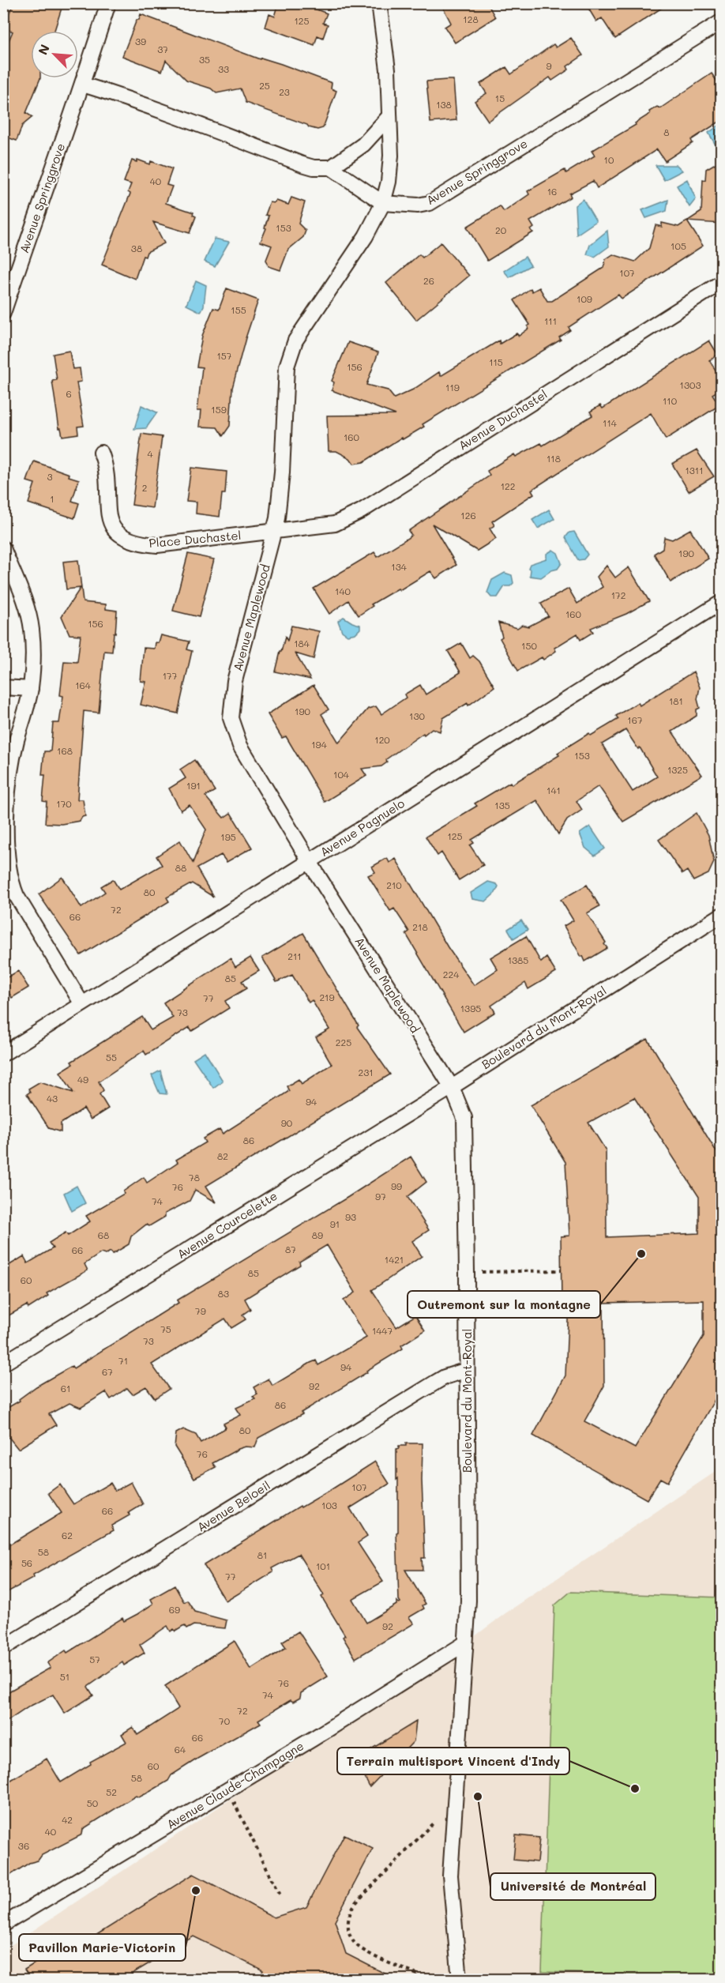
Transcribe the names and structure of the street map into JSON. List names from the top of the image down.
{
  "streets": {
    "street": [
      "Avenue Springgrove",
      "Avenue Duchastel",
      "Place Duchastel",
      "Avenue Maplewood",
      "Avenue Pagnuelo",
      "Boulevard du Mont-Royal",
      "Avenue Courcelette",
      "Avenue Beloeil",
      "Avenue Claude-Champagne"
    ]
  },
  "crossings": [
    ["Avenue Springgrove", "Avenue Maplewood"],
    ["Avenue Duchastel", "Place Duchastel"],
    ["Avenue Duchastel", "Avenue Maplewood"],
    ["Place Duchastel", "Avenue Maplewood"],
    ["Avenue Maplewood", "Avenue Pagnuelo"],
    ["Avenue Maplewood", "Boulevard du Mont-Royal"],
    ["Avenue Maplewood", "Avenue Courcelette"],
    ["Boulevard du Mont-Royal", "Avenue Courcelette"],
    ["Boulevard du Mont-Royal", "Avenue Beloeil"],
    ["Boulevard du Mont-Royal", "Avenue Claude-Champagne"]
  ],
  "places": [
    "Outremont sur la montagne",
    "Terrain multisport Vincent d'Indy",
    "Université de Montréal",
    "Pavillon Marie-Victorin"
  ],
  "house_numbers": [
    "128",
    "125",
    "39",
    "37",
    "35",
    "9",
    "33",
    "25",
    "23",
    "15",
    "138",
    "8",
    "10",
    "40",
    "16",
    "153",
    "20",
    "105",
    "38",
    "107",
    "26",
    "109",
    "155",
    "111",
    "157",
    "115",
    "156",
    "1303",
    "119",
    "6",
    "110",
    "159",
    "114",
    "160",
    "4",
    "118",
    "1311",
    "3",
    "122",
    "2",
    "1",
    "126",
    "190",
    "134",
    "140",
    "172",
    "160",
    "156",
    "184",
    "150",
    "177",
    "164",
    "181",
    "190",
    "130",
    "167",
    "120",
    "194",
    "168",
    "153",
    "1325",
    "104",
    "191",
    "141",
    "170",
    "135",
    "125",
    "195",
    "88",
    "210",
    "80",
    "72",
    "66",
    "218",
    "211",
    "1385",
    "224",
    "85",
    "219",
    "77",
    "1395",
    "73",
    "225",
    "55",
    "231",
    "49",
    "43",
    "94",
    "90",
    "86",
    "82",
    "78",
    "99",
    "76",
    "97",
    "74",
    "93",
    "91",
    "68",
    "89",
    "87",
    "66",
    "1421",
    "85",
    "60",
    "83",
    "79",
    "75",
    "1447",
    "73",
    "71",
    "94",
    "67",
    "92",
    "61",
    "86",
    "80",
    "76",
    "107",
    "103",
    "66",
    "62",
    "58",
    "81",
    "56",
    "101",
    "77",
    "69",
    "92",
    "57",
    "51",
    "76",
    "74",
    "72",
    "70",
    "66",
    "64",
    "60",
    "58",
    "52",
    "50",
    "42",
    "40",
    "36"
  ],
  "north": "top left"
}
